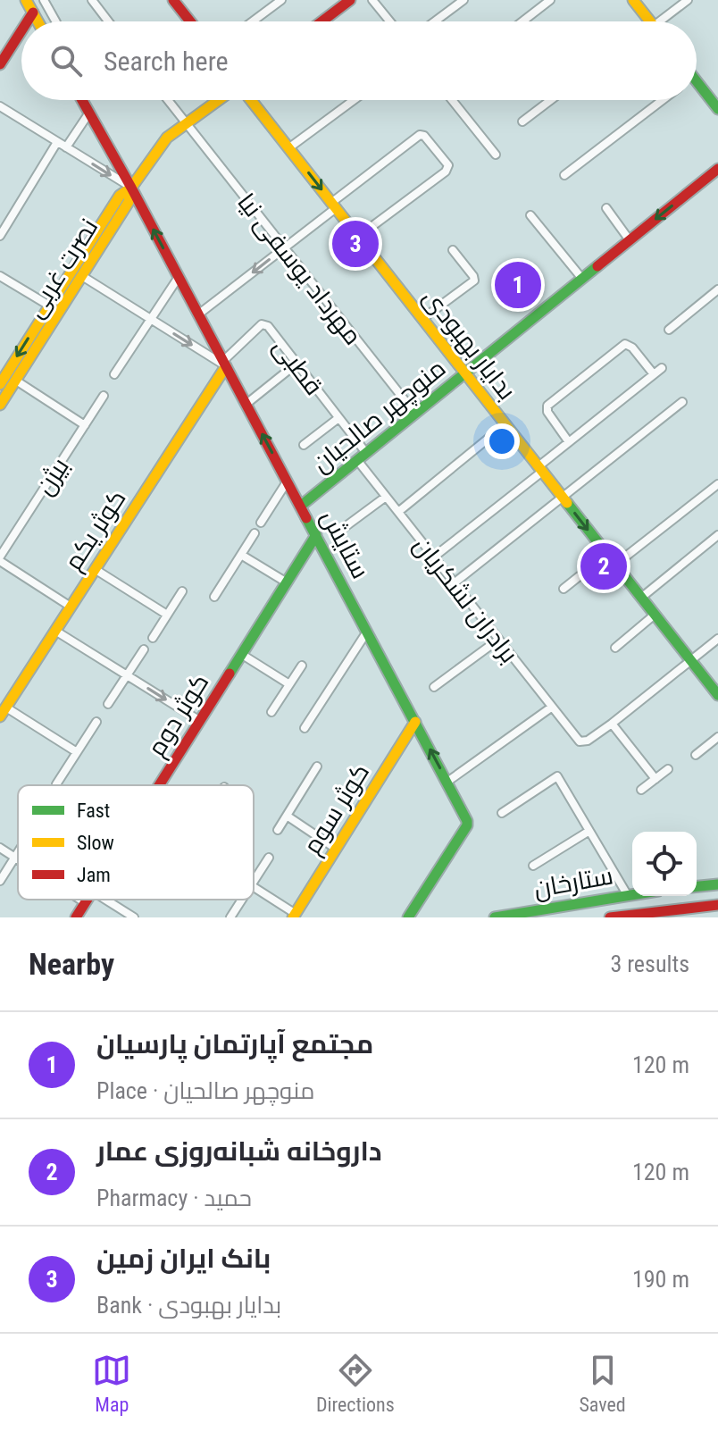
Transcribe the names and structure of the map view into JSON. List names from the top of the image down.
{
  "streets": {
    "street": [
      "نصرت غربی",
      "مهرداد یوسفی نیا",
      "بدایار بهبودی",
      "قطبی",
      "منوچهر صالحیان",
      "بیژن",
      "کوثر یکم",
      "ستایش",
      "برادران لشکریان",
      "کوثر دوم",
      "کوثر سوم",
      "ستارخان"
    ]
  },
  "crossings": [
    ["نصرت غربی", "مهرداد یوسفی نیا"],
    ["نصرت غربی", "ستایش"],
    ["مهرداد یوسفی نیا", "منوچهر صالحیان"],
    ["بدایار بهبودی", "منوچهر صالحیان"],
    ["قطبی", "منوچهر صالحیان"],
    ["قطبی", "کوثر یکم"],
    ["قطبی", "ستایش"],
    ["قطبی", "برادران لشکریان"],
    ["منوچهر صالحیان", "ستایش"],
    ["منوچهر صالحیان", "برادران لشکریان"],
    ["کوثر یکم", "ستایش"],
    ["ستایش", "کوثر دوم"],
    ["ستایش", "کوثر سوم"]
  ],
  "legend": ["Fast", "Slow", "Jam"],
  "page": {
    "search": "Search here",
    "pins": ["3", "1", "2"],
    "heading": ["Nearby", "3 results"],
    "list": [
      {
        "mark": "1",
        "name": "مجتمع آپارتمان پارسیان",
        "note": "Place · منوچهر صالحیان",
        "value": "120 m"
      },
      {
        "mark": "2",
        "name": "داروخانه شبانه‌روزی عمار",
        "note": "Pharmacy · حمید",
        "value": "120 m"
      },
      {
        "mark": "3",
        "name": "بانک ایران زمین",
        "note": "Bank · بدایار بهبودی",
        "value": "190 m"
      }
    ],
    "nav": ["Map", "Directions", "Saved"]
  }
}
